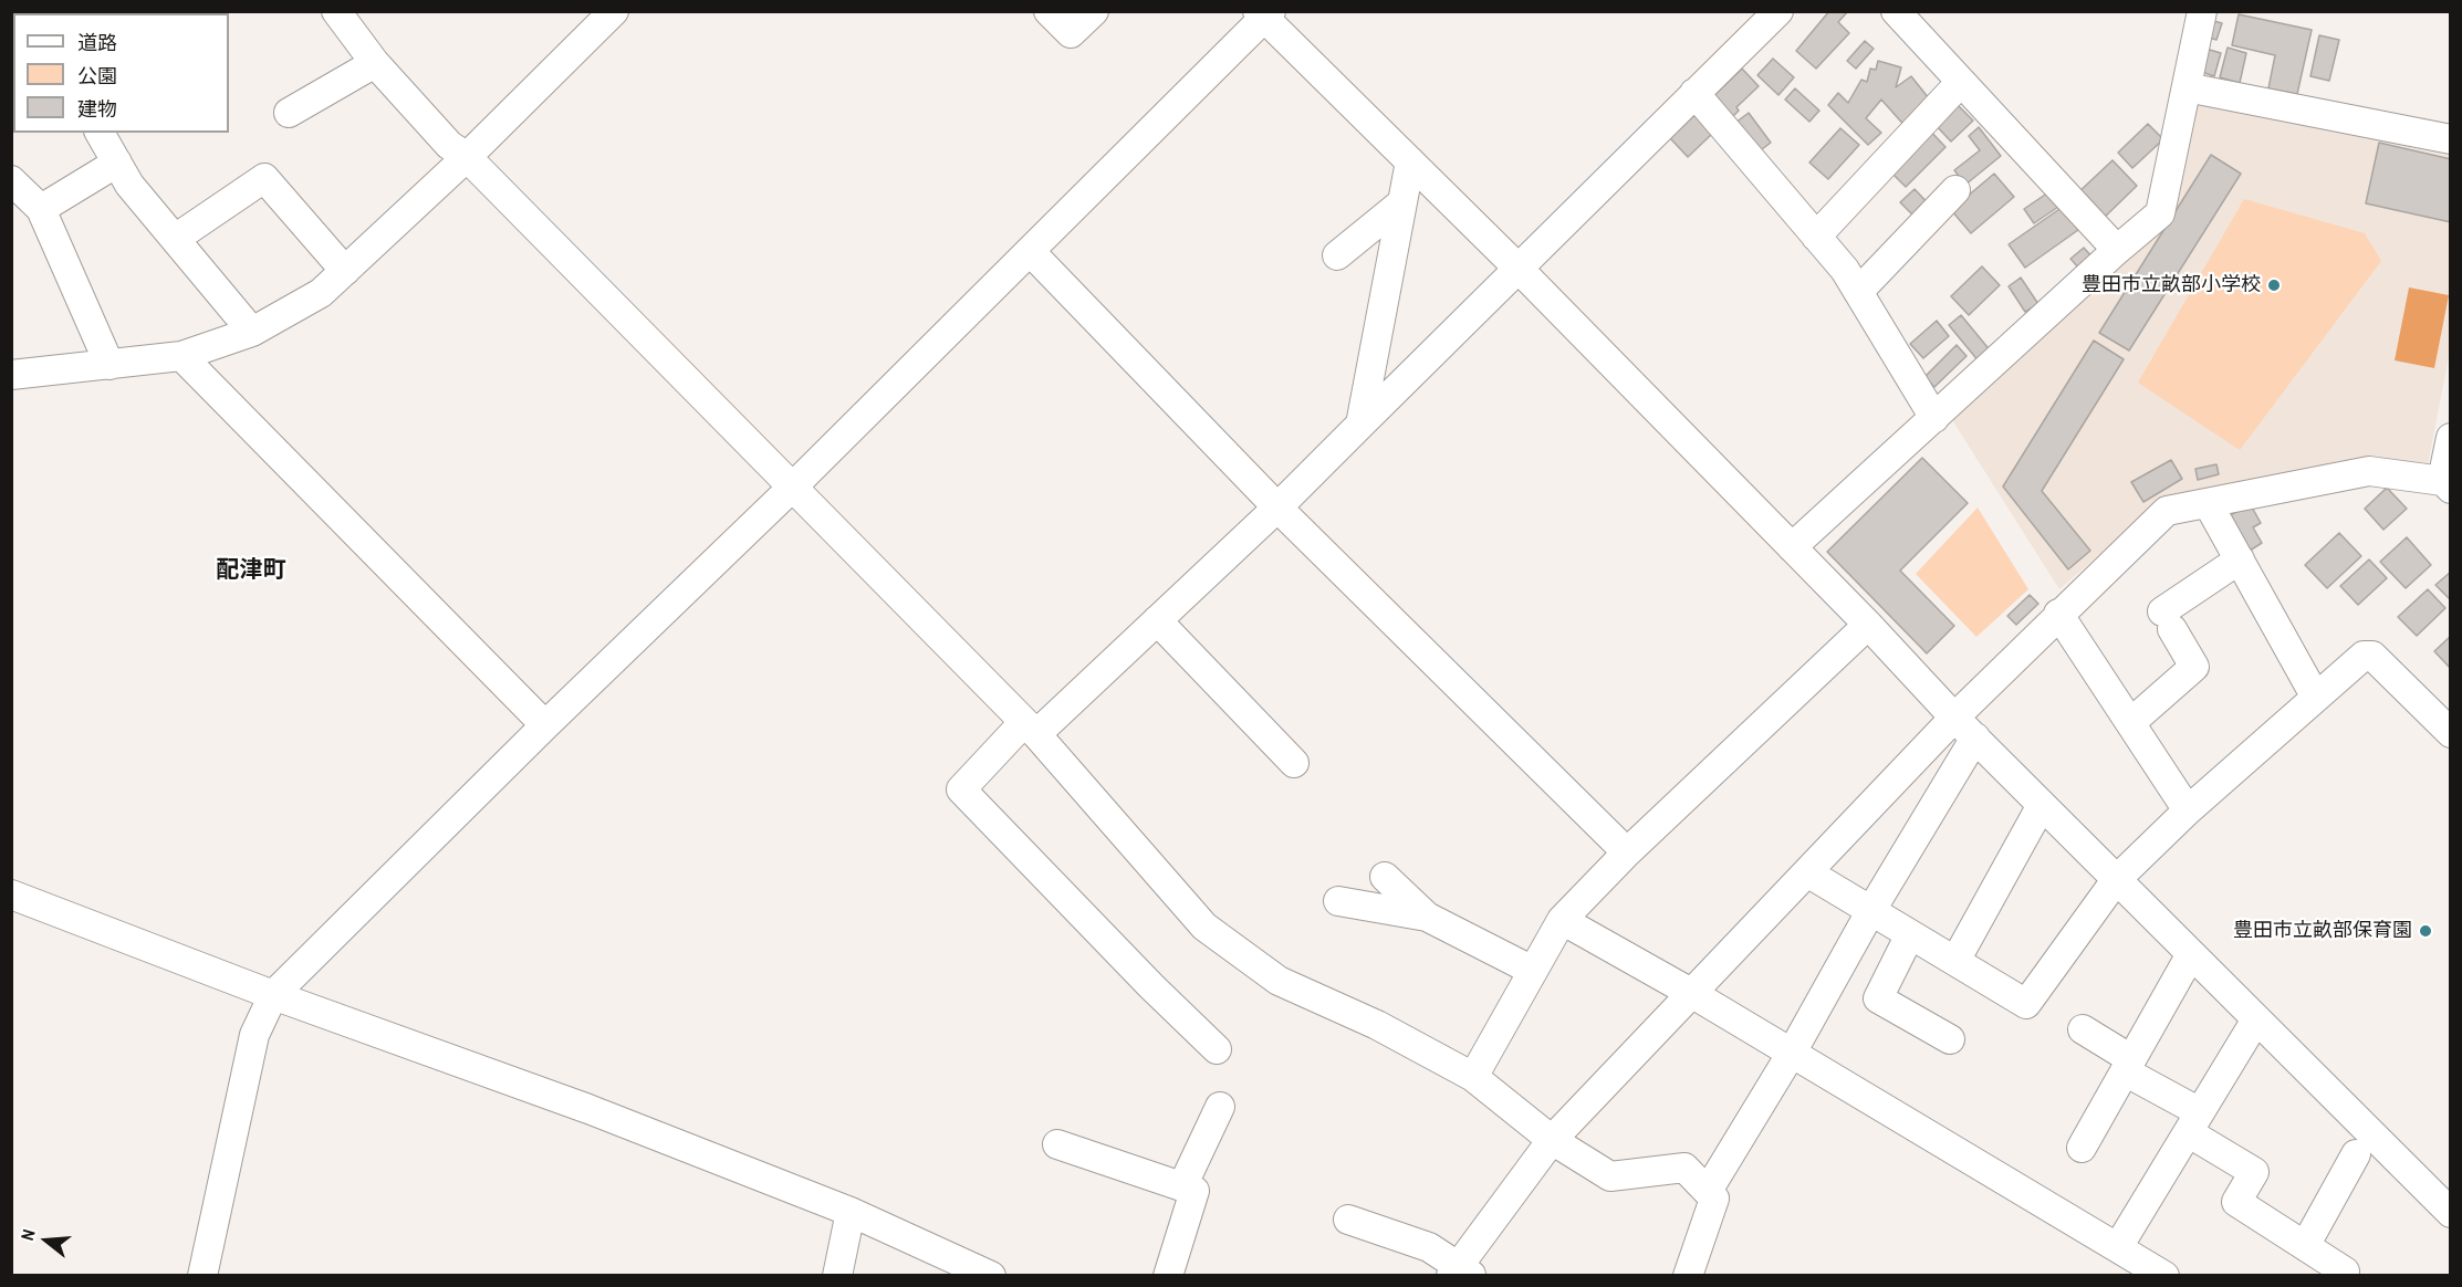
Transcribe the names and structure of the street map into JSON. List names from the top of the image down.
{
  "districts": ["配津町"],
  "places": ["豊田市立畝部小学校", "豊田市立畝部保育園"],
  "legend": ["道路", "公園", "建物"],
  "north": "left"
}
